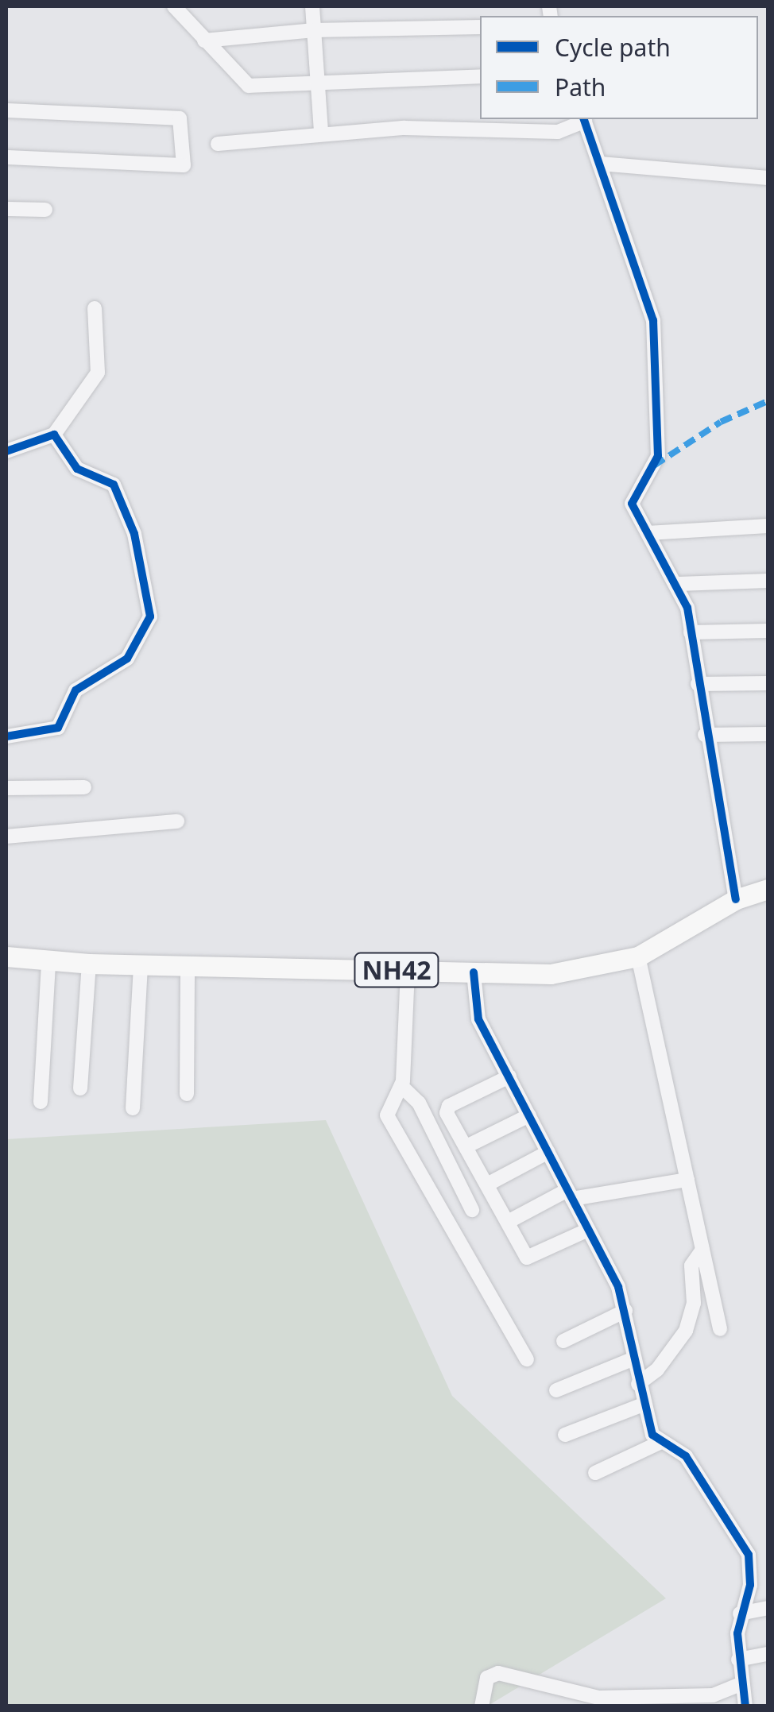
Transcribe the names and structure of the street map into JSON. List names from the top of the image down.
{
  "streets": {
    "highway": ["NH42"]
  },
  "legend": ["Cycle path", "Path"]
}
